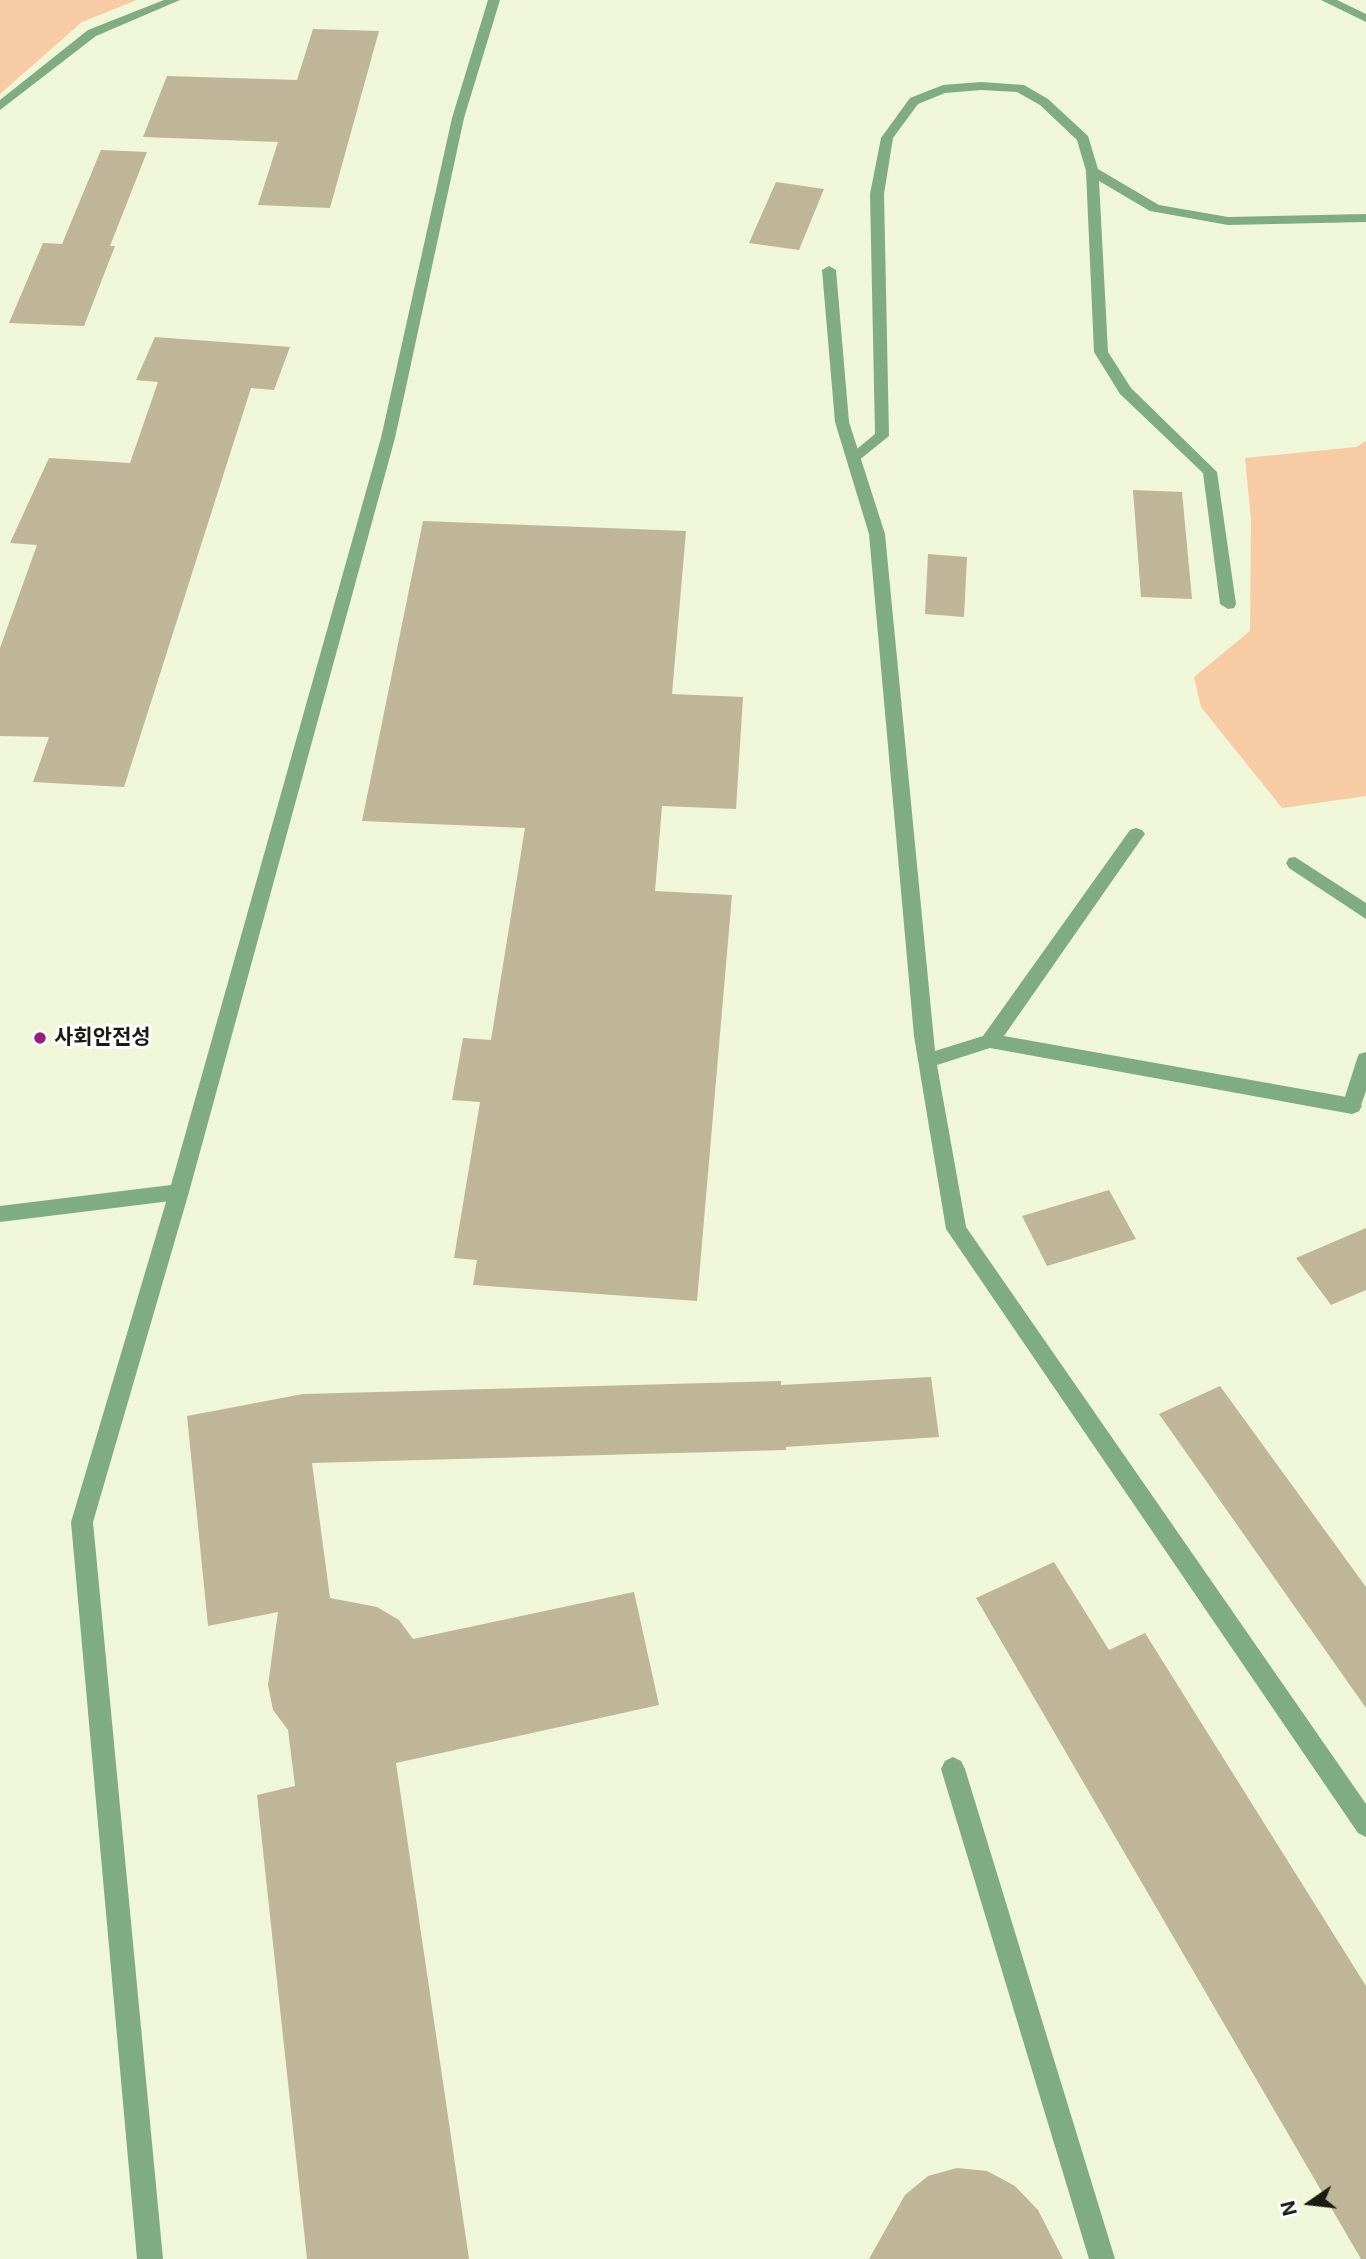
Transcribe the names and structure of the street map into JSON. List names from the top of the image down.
{
  "places": ["사회안전성"],
  "north": "left"
}
